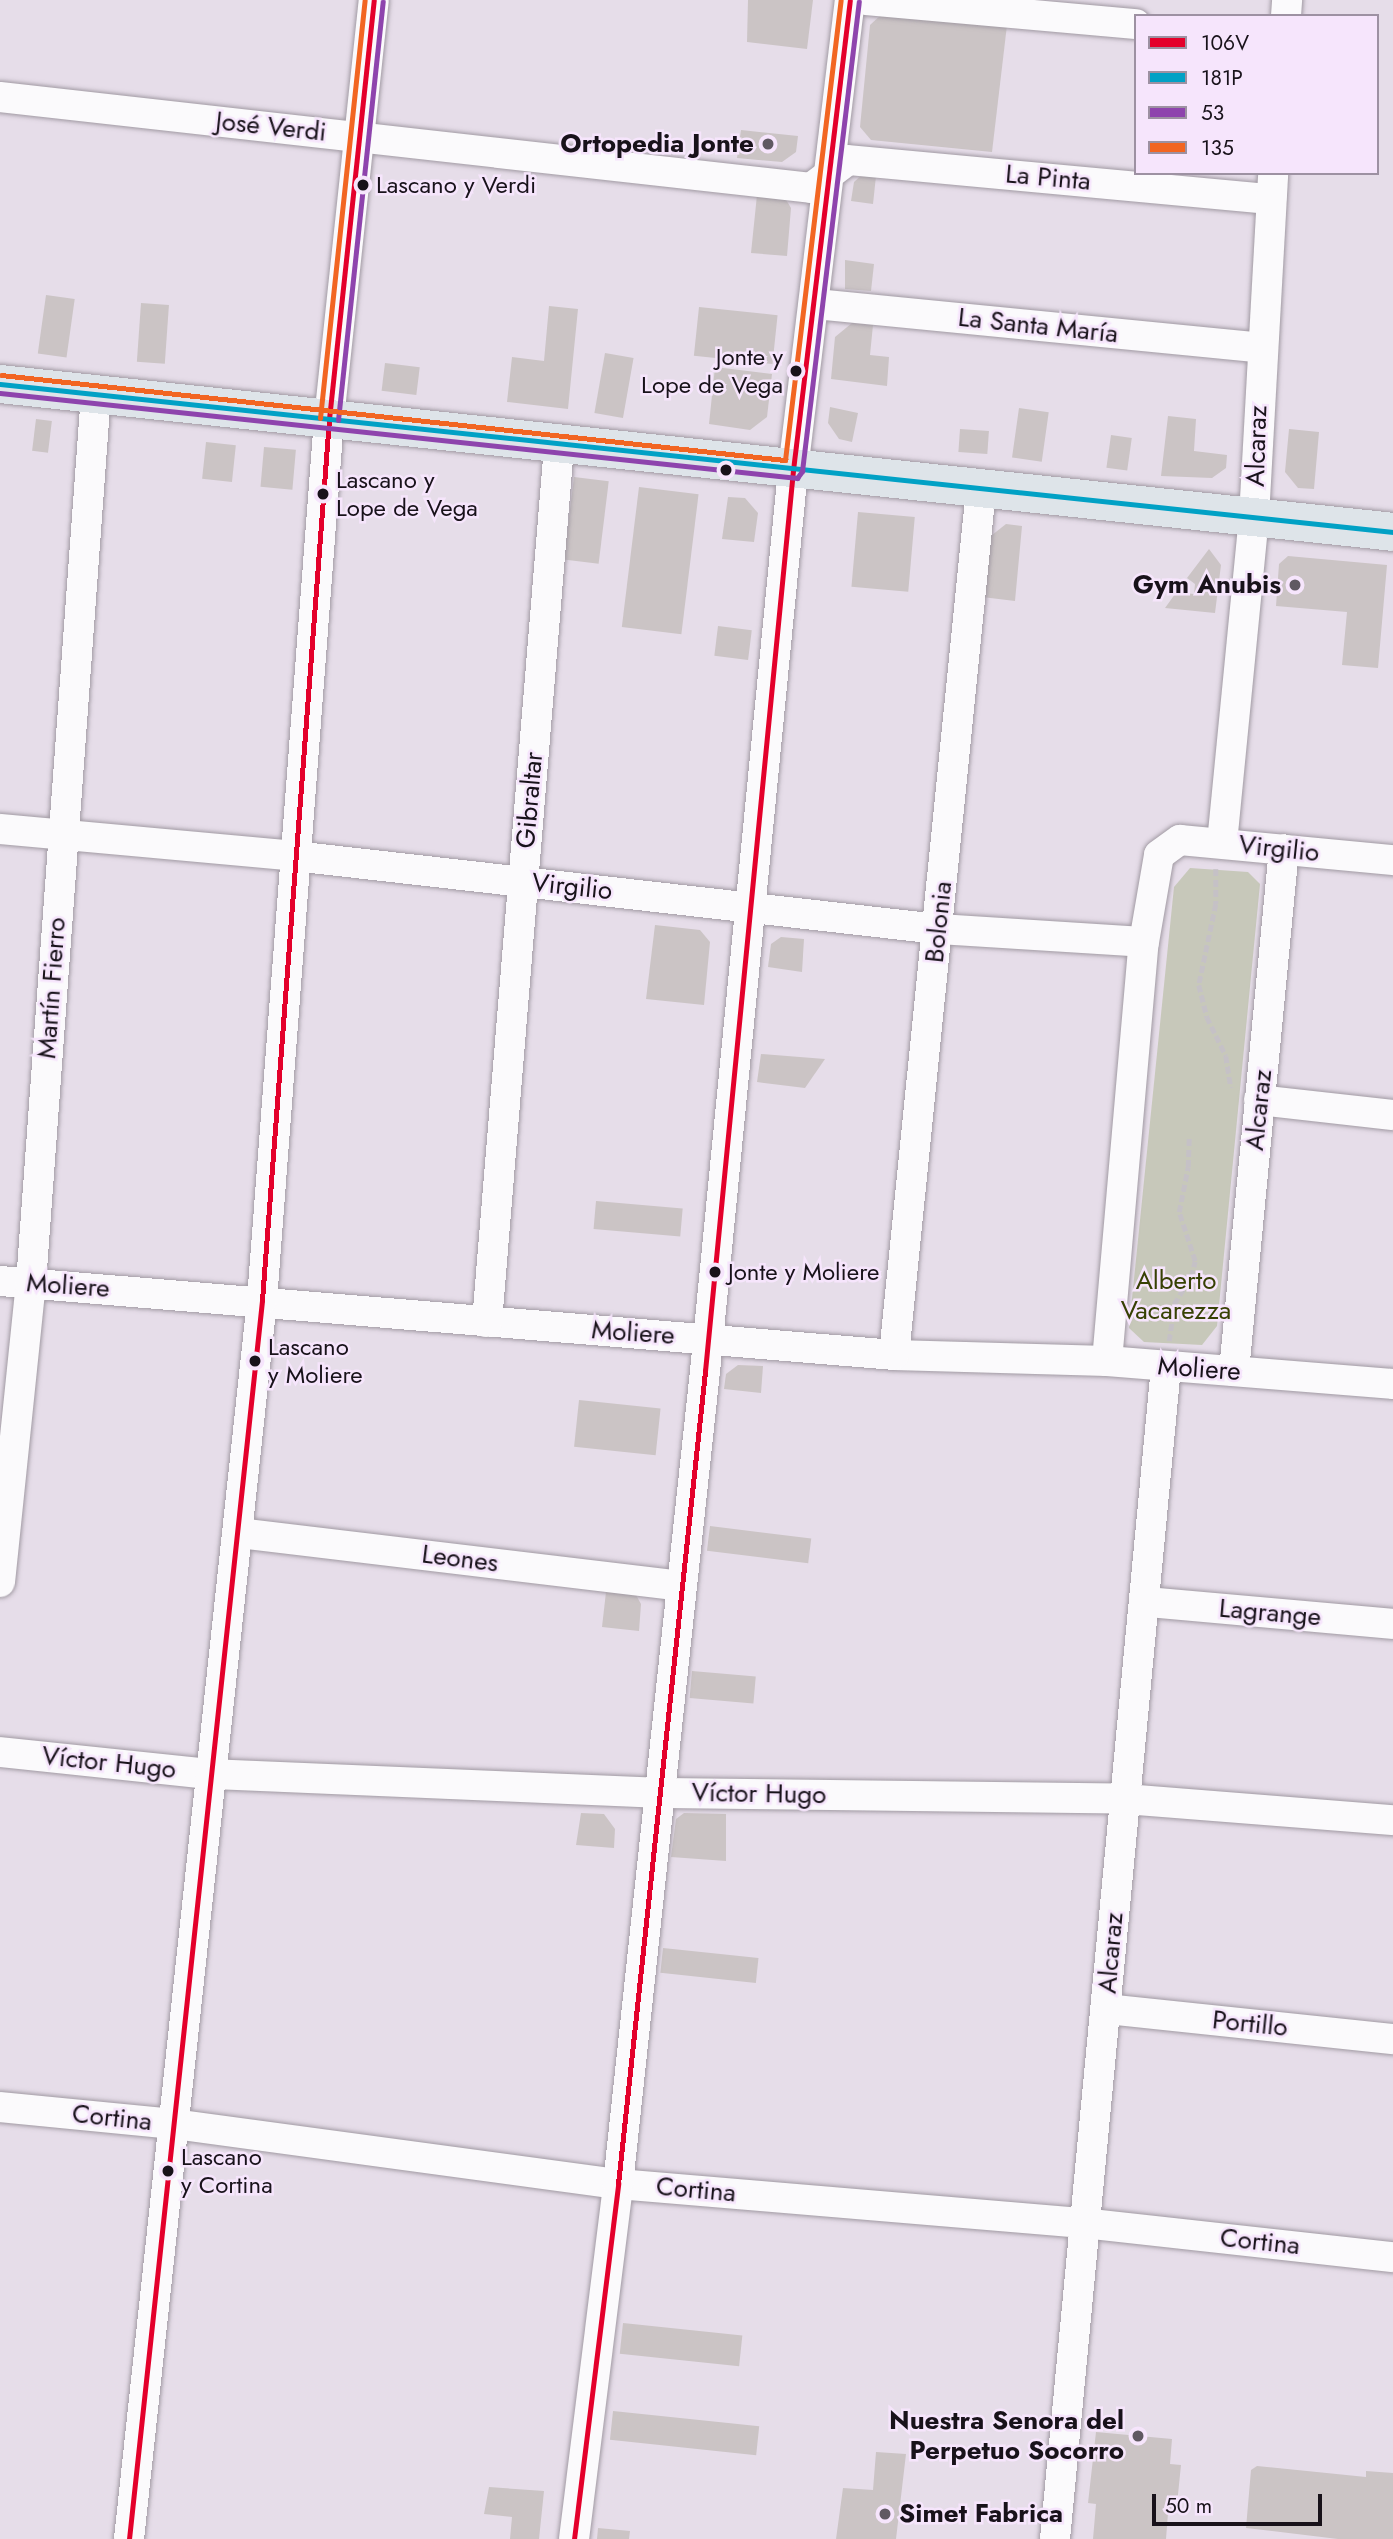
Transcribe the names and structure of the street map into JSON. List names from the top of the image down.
{
  "streets": {
    "street": [
      "José Verdi",
      "La Pinta",
      "La Santa María",
      "Alcaraz",
      "Gibraltar",
      "Virgilio",
      "Bolonia",
      "Martín Fierro",
      "Moliere",
      "Leones",
      "Lagrange",
      "Víctor Hugo",
      "Portillo",
      "Cortina"
    ]
  },
  "crossings": [
    ["José Verdi", "La Pinta"],
    ["La Pinta", "Alcaraz"],
    ["La Santa María", "Alcaraz"],
    ["Alcaraz", "Virgilio"],
    ["Alcaraz", "Moliere"],
    ["Alcaraz", "Lagrange"],
    ["Alcaraz", "Víctor Hugo"],
    ["Alcaraz", "Portillo"],
    ["Alcaraz", "Cortina"],
    ["Gibraltar", "Virgilio"],
    ["Gibraltar", "Moliere"],
    ["Virgilio", "Bolonia"],
    ["Virgilio", "Martín Fierro"],
    ["Bolonia", "Moliere"],
    ["Martín Fierro", "Moliere"]
  ],
  "parks": ["Alberto Vacarezza"],
  "places": [
    "Ortopedia Jonte",
    "Lascano y Verdi",
    "Jonte y Lope de Vega",
    "Lascano y Lope de Vega",
    "Gym Anubis",
    "Jonte y Moliere",
    "Lascano y Moliere",
    "Lascano y Cortina",
    "Nuestra Senora del Perpetuo Socorro",
    "Simet Fabrica"
  ],
  "lines": [
    "transit line 106V",
    "transit line 135",
    "transit line 53",
    "transit line 181P"
  ],
  "legend": [
    "106V",
    "181P",
    "53",
    "135"
  ],
  "scale_bar": "50 m"
}
